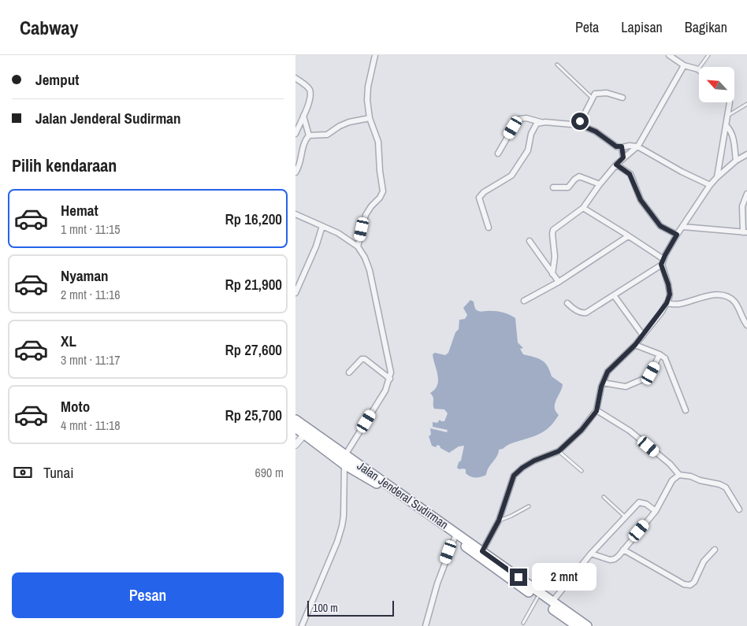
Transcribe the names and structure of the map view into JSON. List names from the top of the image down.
{
  "streets": {
    "highway": ["Jalan Jenderal Sudirman"]
  },
  "scale_bar": "100 m",
  "north": "top left",
  "page": {
    "header": "Cabway",
    "nav": ["Peta", "Lapisan", "Bagikan"],
    "banner": ["Jemput", "Jalan Jenderal Sudirman"],
    "heading": "Pilih kendaraan",
    "list": [
      {
        "name": "Hemat",
        "note": "1 mnt · 11:15",
        "value": "Rp 16,200"
      },
      {
        "name": "Nyaman",
        "note": "2 mnt · 11:16",
        "value": "Rp 21,900"
      },
      {
        "name": "XL",
        "note": "3 mnt · 11:17",
        "value": "Rp 27,600"
      },
      {
        "name": "Moto",
        "note": "4 mnt · 11:18",
        "value": "Rp 25,700"
      }
    ],
    "pay": ["Tunai", "690 m"],
    "bubble": "2 mnt",
    "buttons": "Pesan",
    "scale": "100 m"
  }
}
